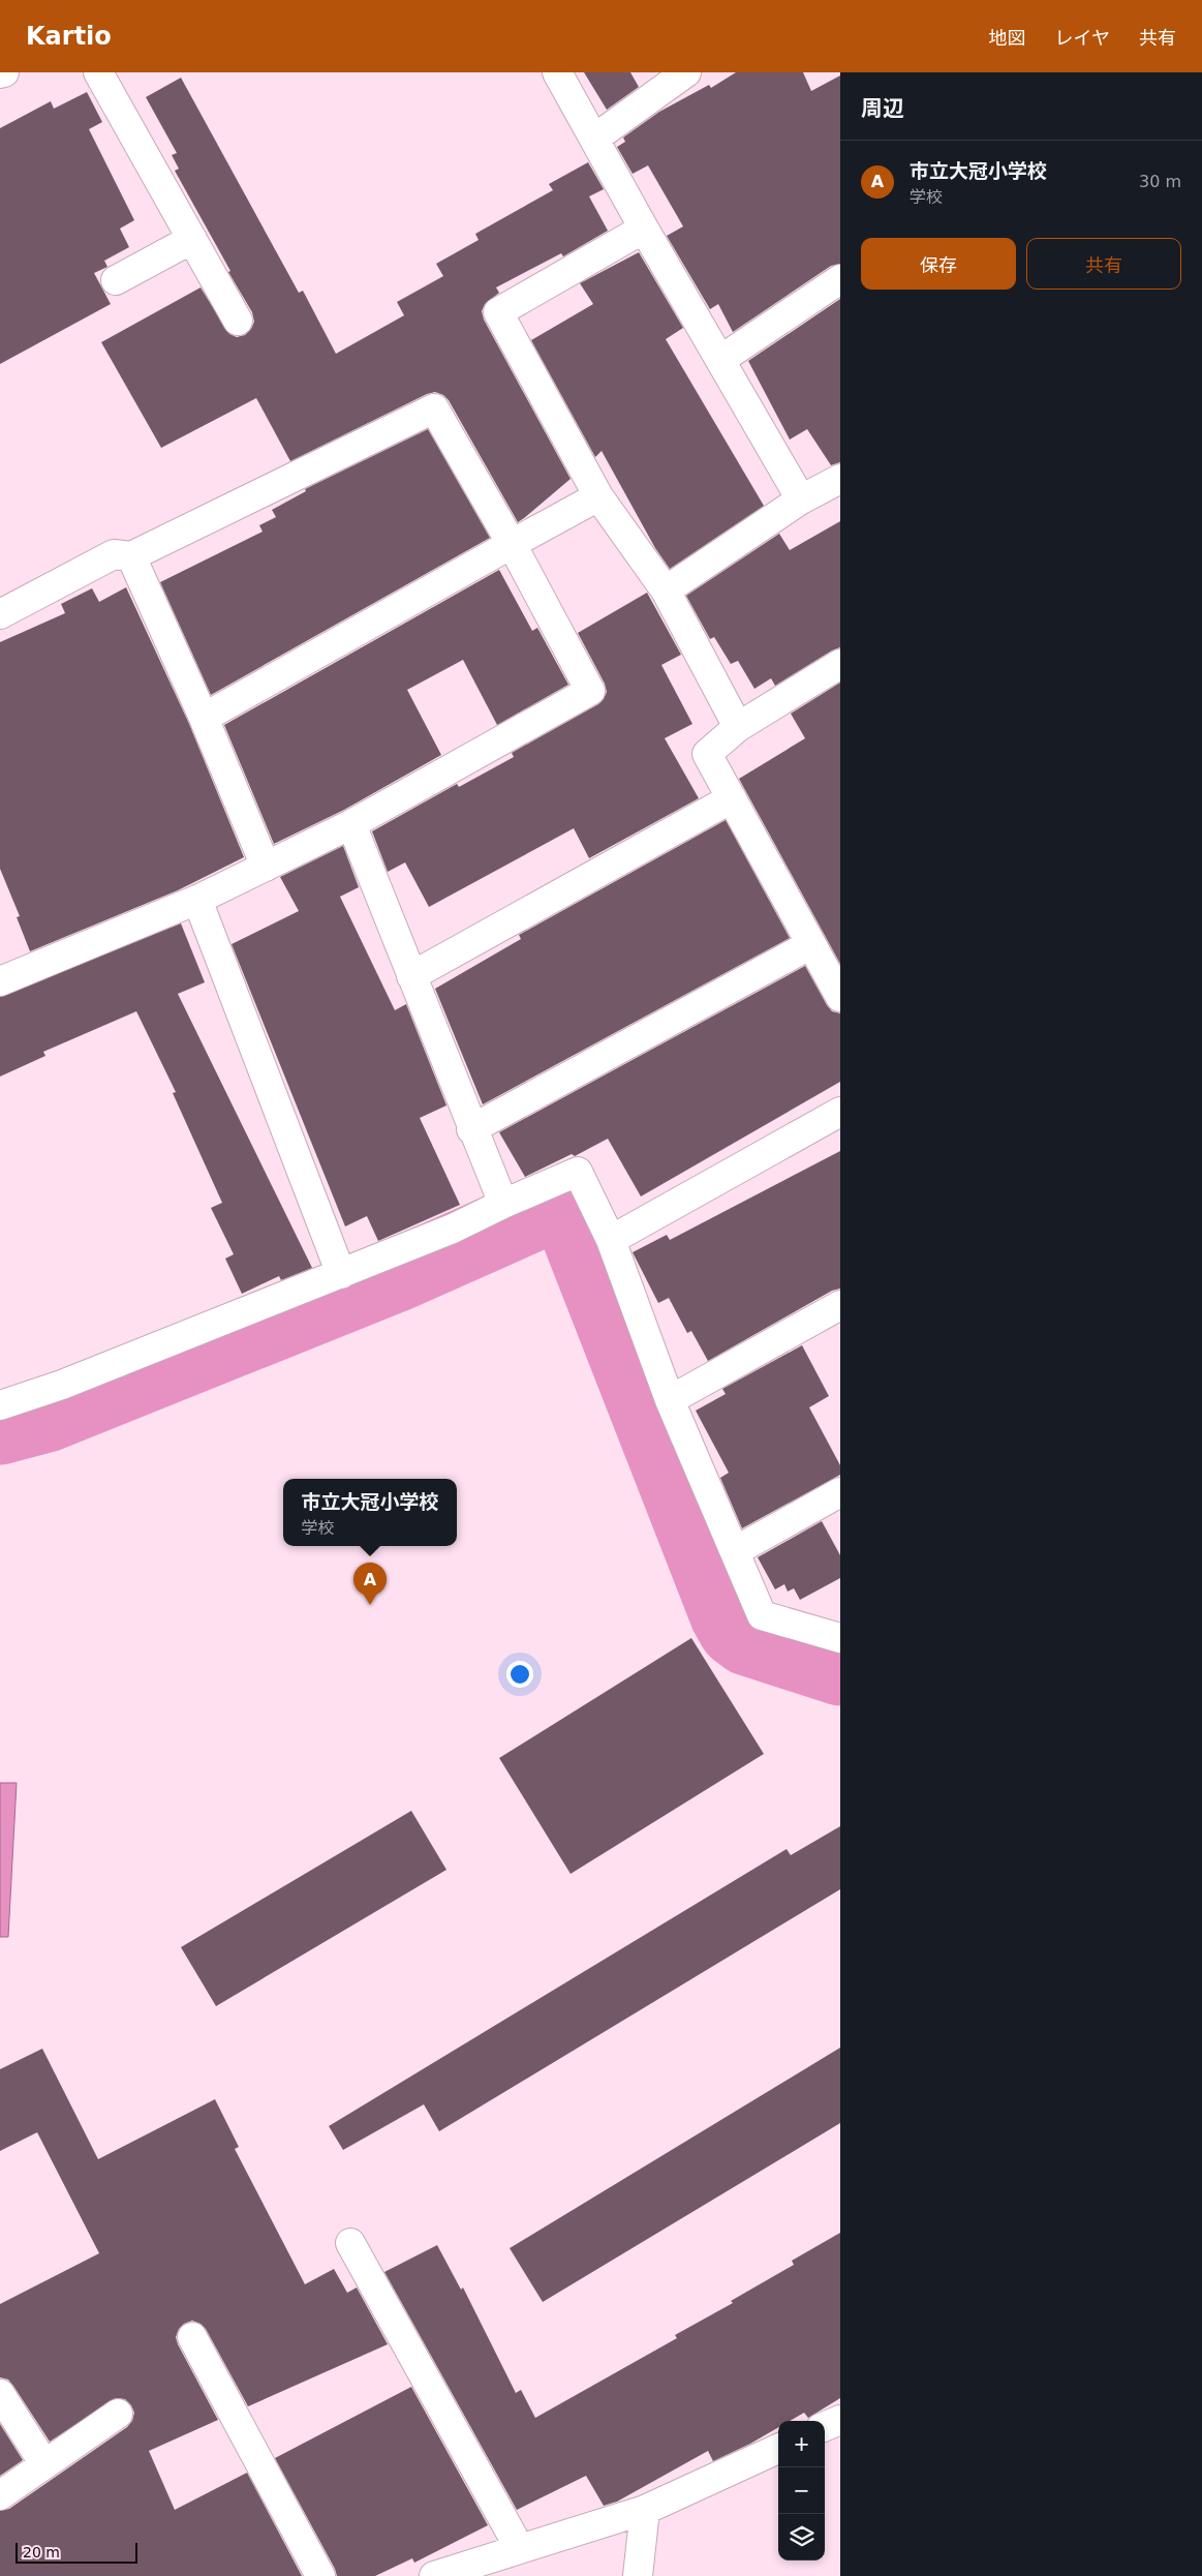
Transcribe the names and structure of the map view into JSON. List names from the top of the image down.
{
  "scale_bar": "20 m",
  "page": {
    "header": "Kartio",
    "nav": ["地図", "レイヤ", "共有"],
    "heading": "周辺",
    "list": [
      {
        "mark": "A",
        "name": "市立大冠小学校",
        "note": "学校",
        "value": "30 m"
      }
    ],
    "buttons": ["保存", "共有"],
    "popup": ["市立大冠小学校", "学校"],
    "pins": "A",
    "map_buttons": ["+", "−"],
    "scale": "20 m"
  }
}
